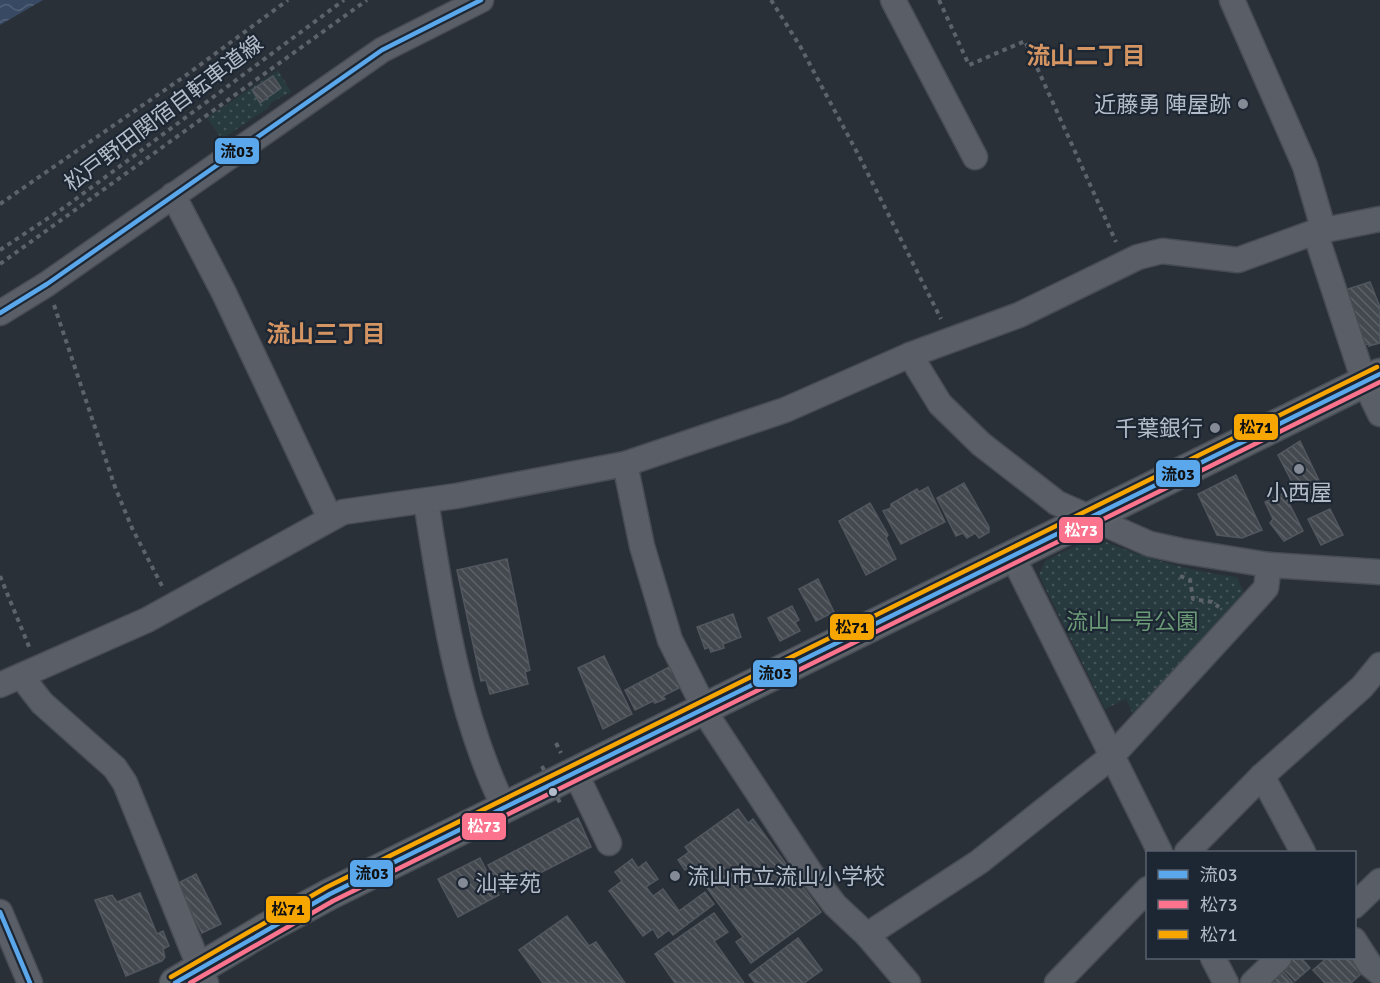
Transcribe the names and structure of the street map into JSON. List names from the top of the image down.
{
  "streets": {
    "path": ["松戸野田関宿自転車道線"]
  },
  "districts": ["流山二丁目", "流山三丁目"],
  "parks": ["流山一号公園"],
  "places": [
    "近藤勇 陣屋跡",
    "千葉銀行",
    "小西屋",
    "流山市立流山小学校",
    "汕幸苑"
  ],
  "lines": ["transit line 流03", "transit line 松71", "transit line 松73"],
  "legend": ["流03", "松73", "松71"]
}
